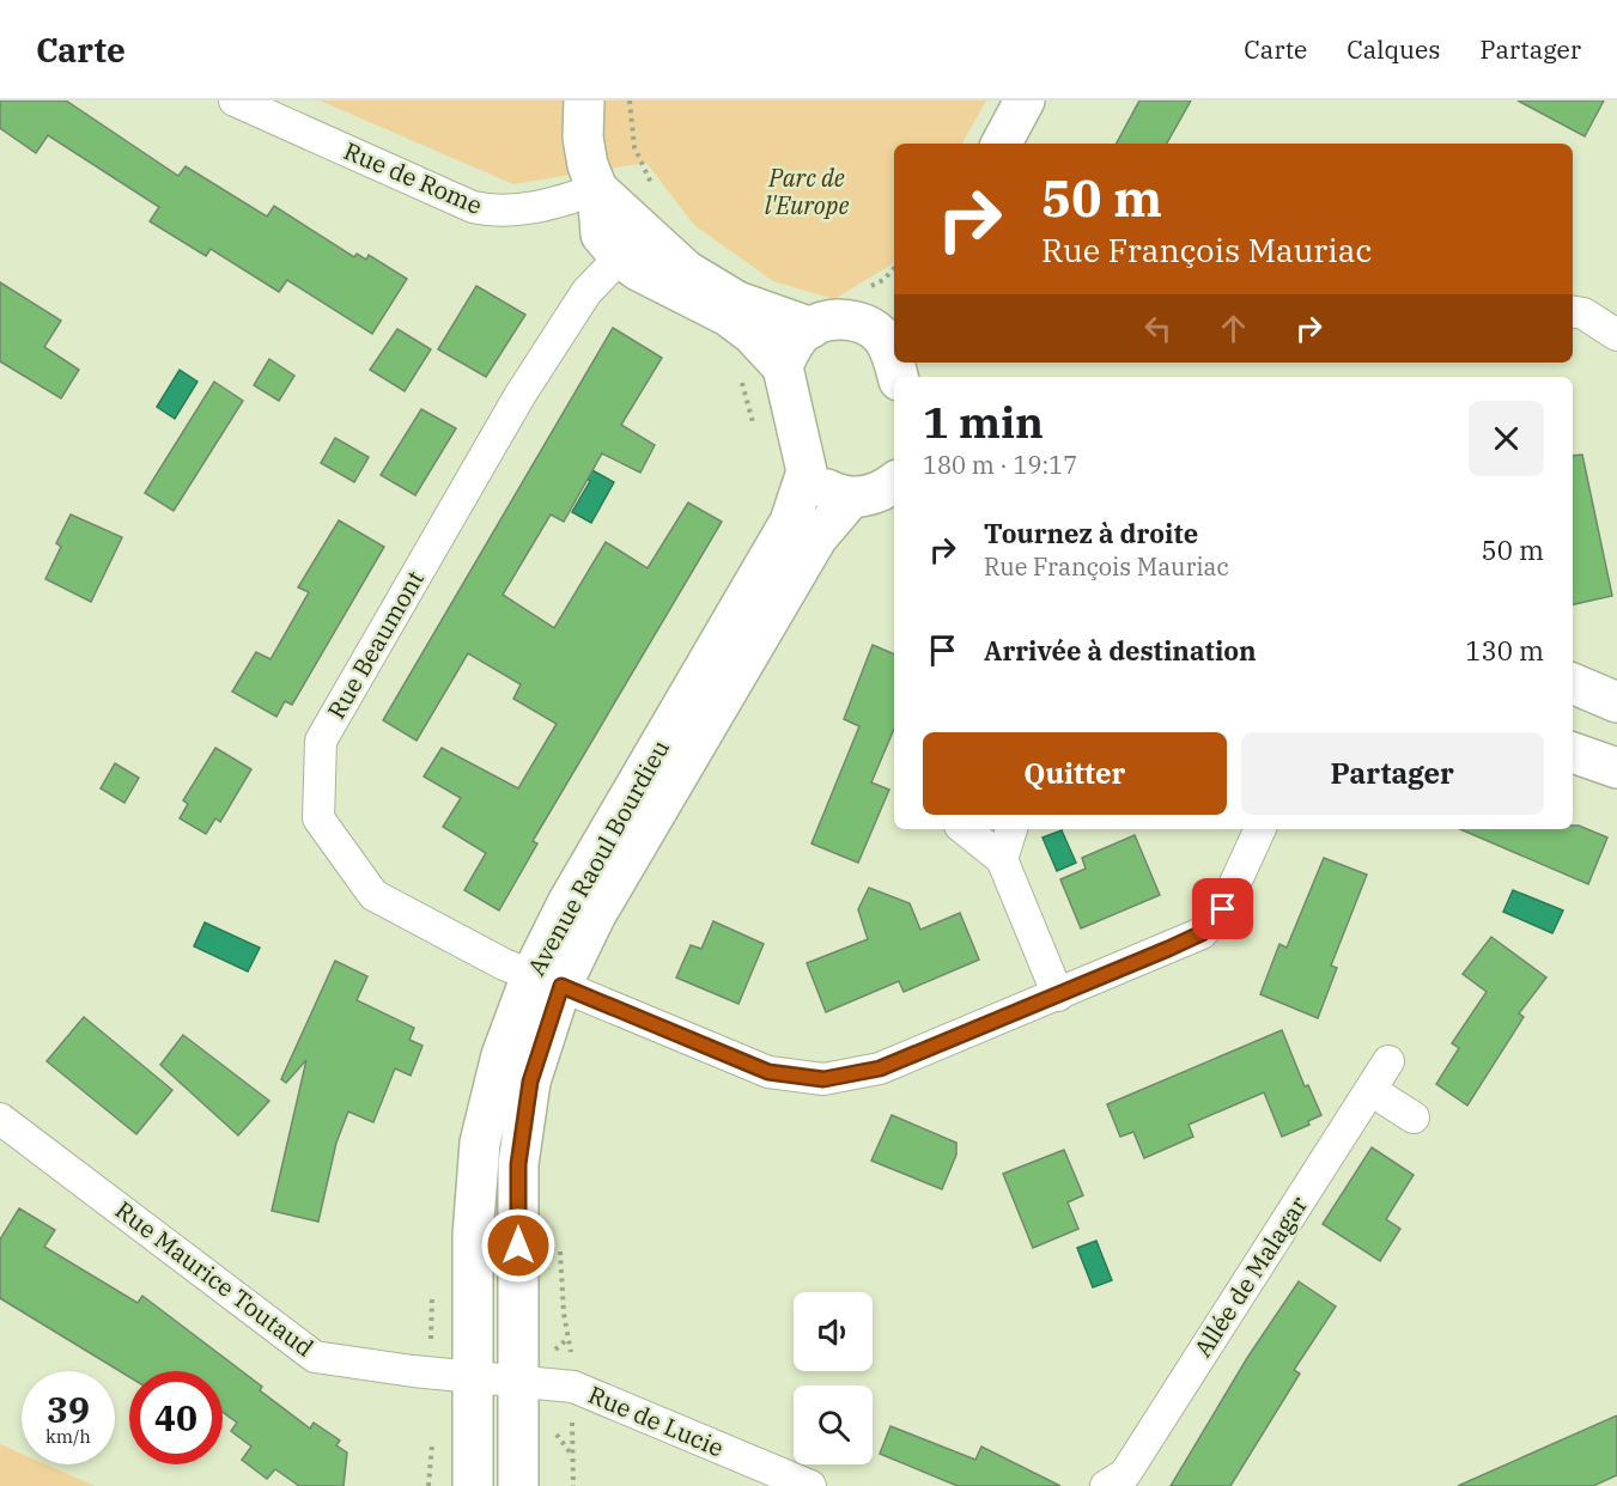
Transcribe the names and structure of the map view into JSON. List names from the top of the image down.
{
  "streets": {
    "street": [
      "Rue de Rome",
      "Rue Beaumont",
      "Avenue Raoul Bourdieu",
      "Allée de Malagar",
      "Rue Maurice Toutaud",
      "Rue de Lucie"
    ]
  },
  "crossings": [
    ["Rue Beaumont", "Avenue Raoul Bourdieu"],
    ["Avenue Raoul Bourdieu", "Rue Maurice Toutaud"],
    ["Avenue Raoul Bourdieu", "Rue de Lucie"],
    ["Rue Maurice Toutaud", "Rue de Lucie"]
  ],
  "parks": ["Parc de l'Europe"],
  "page": {
    "header": "Carte",
    "nav": ["Carte", "Calques", "Partager"],
    "turn": ["50 m", "Rue François Mauriac"],
    "heading": ["1 min", "180 m · 19:17"],
    "list": [
      {
        "name": "Tournez à droite",
        "note": "Rue François Mauriac",
        "value": "50 m"
      },
      {
        "name": "Arrivée à destination",
        "value": "130 m"
      }
    ],
    "buttons": ["Quitter", "Partager"],
    "speed": "39 km/h",
    "limit": "40"
  }
}
